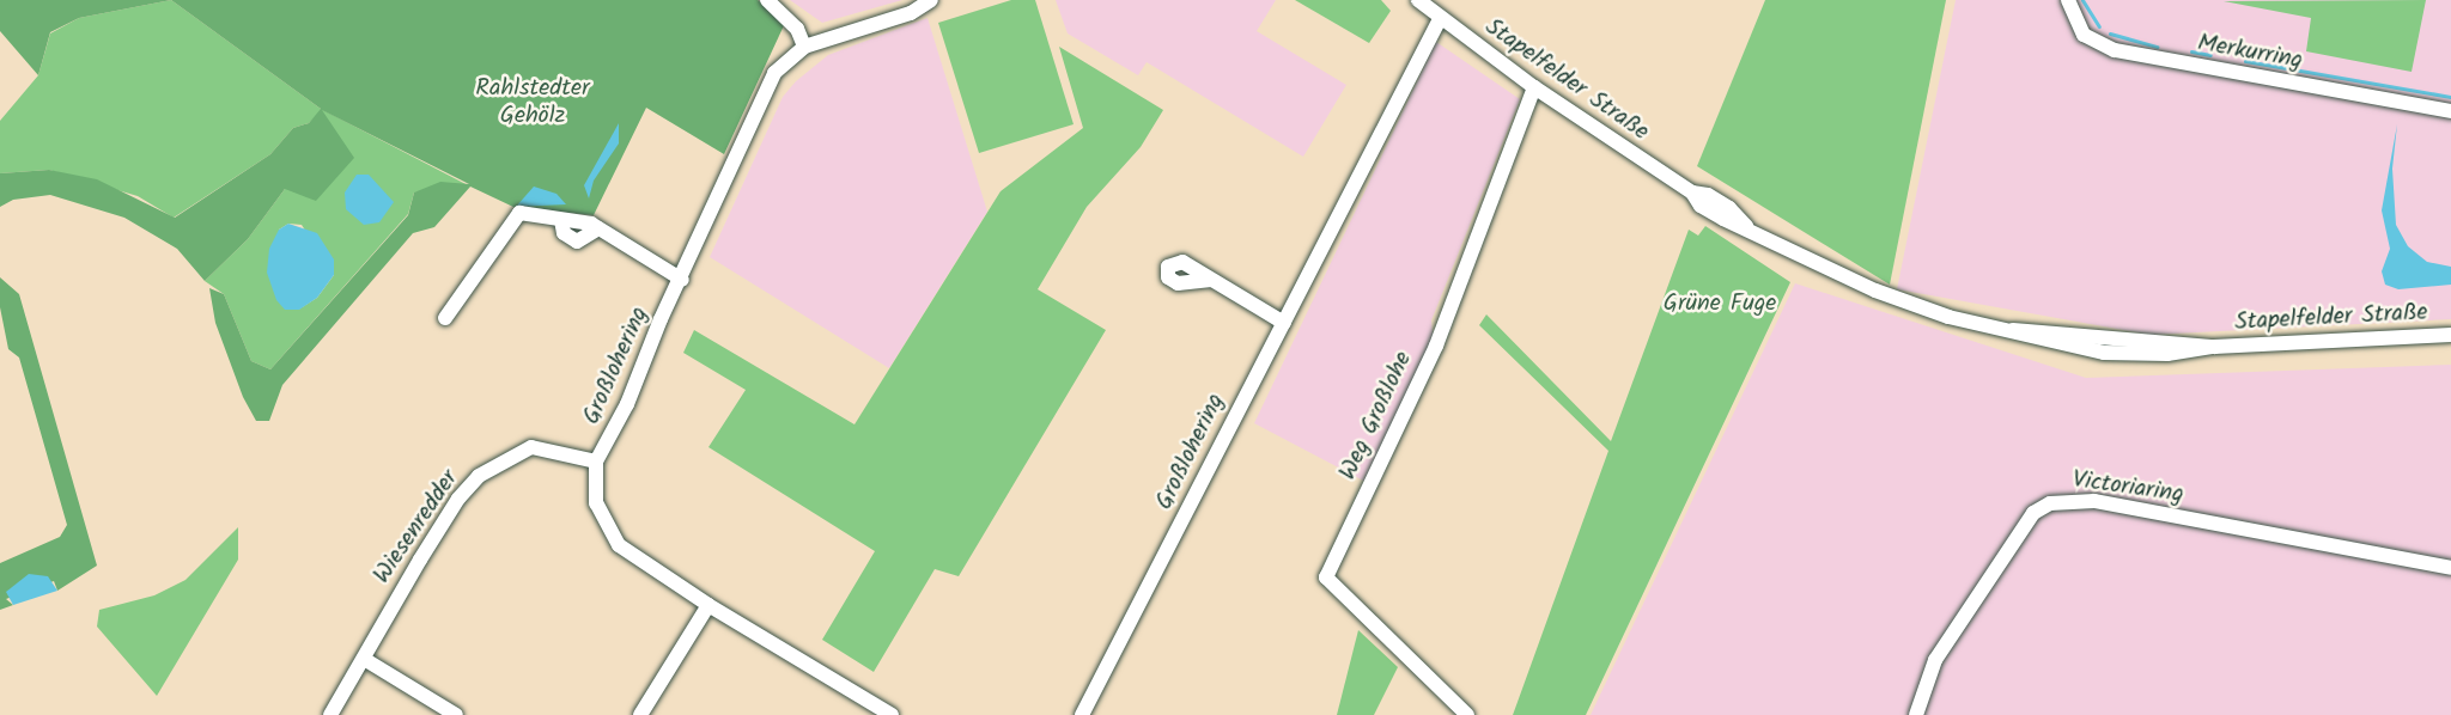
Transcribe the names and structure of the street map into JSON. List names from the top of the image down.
{
  "streets": {
    "street": [
      "Merkurring",
      "Stapelfelder Straße",
      "Großlohering",
      "Weg Großlohe",
      "Victoriaring",
      "Wiesenredder"
    ]
  },
  "crossings": [
    ["Stapelfelder Straße", "Großlohering"],
    ["Stapelfelder Straße", "Weg Großlohe"],
    ["Großlohering", "Wiesenredder"]
  ],
  "parks": ["Rahlstedter Gehölz", "Grüne Fuge"]
}
